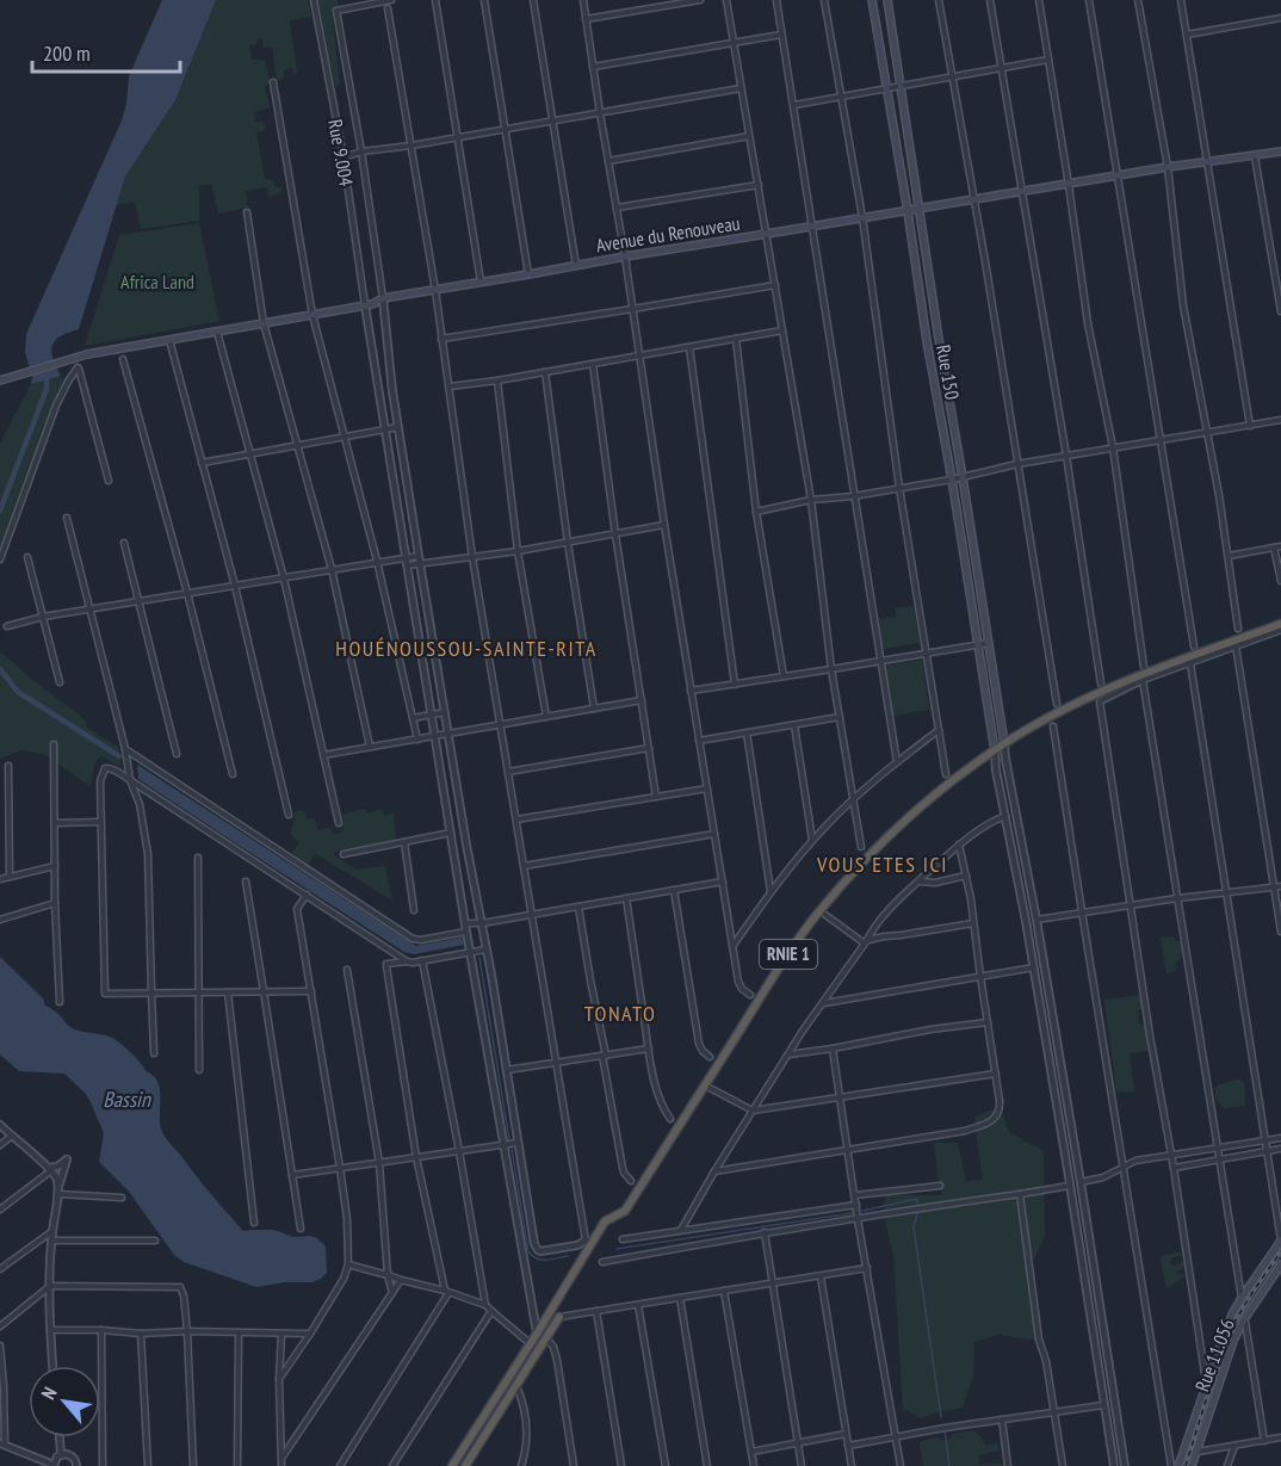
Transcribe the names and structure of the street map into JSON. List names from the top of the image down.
{
  "streets": {
    "highway": ["RNIE 1"],
    "main road": ["Avenue du Renouveau", "Rue 150", "Rue 11.056"],
    "street": ["Rue 9.004"]
  },
  "crossings": [
    ["Rue 9.004", "Avenue du Renouveau"],
    ["Avenue du Renouveau", "Rue 150"],
    ["Rue 150", "RNIE 1"]
  ],
  "districts": ["HOUÉNOUSSOU-SAINTE-RITA", "VOUS ETES ICI", "TONATO"],
  "water": ["Bassin"],
  "parks": ["Africa Land"],
  "scale_bar": "200 m",
  "north": "top left"
}
